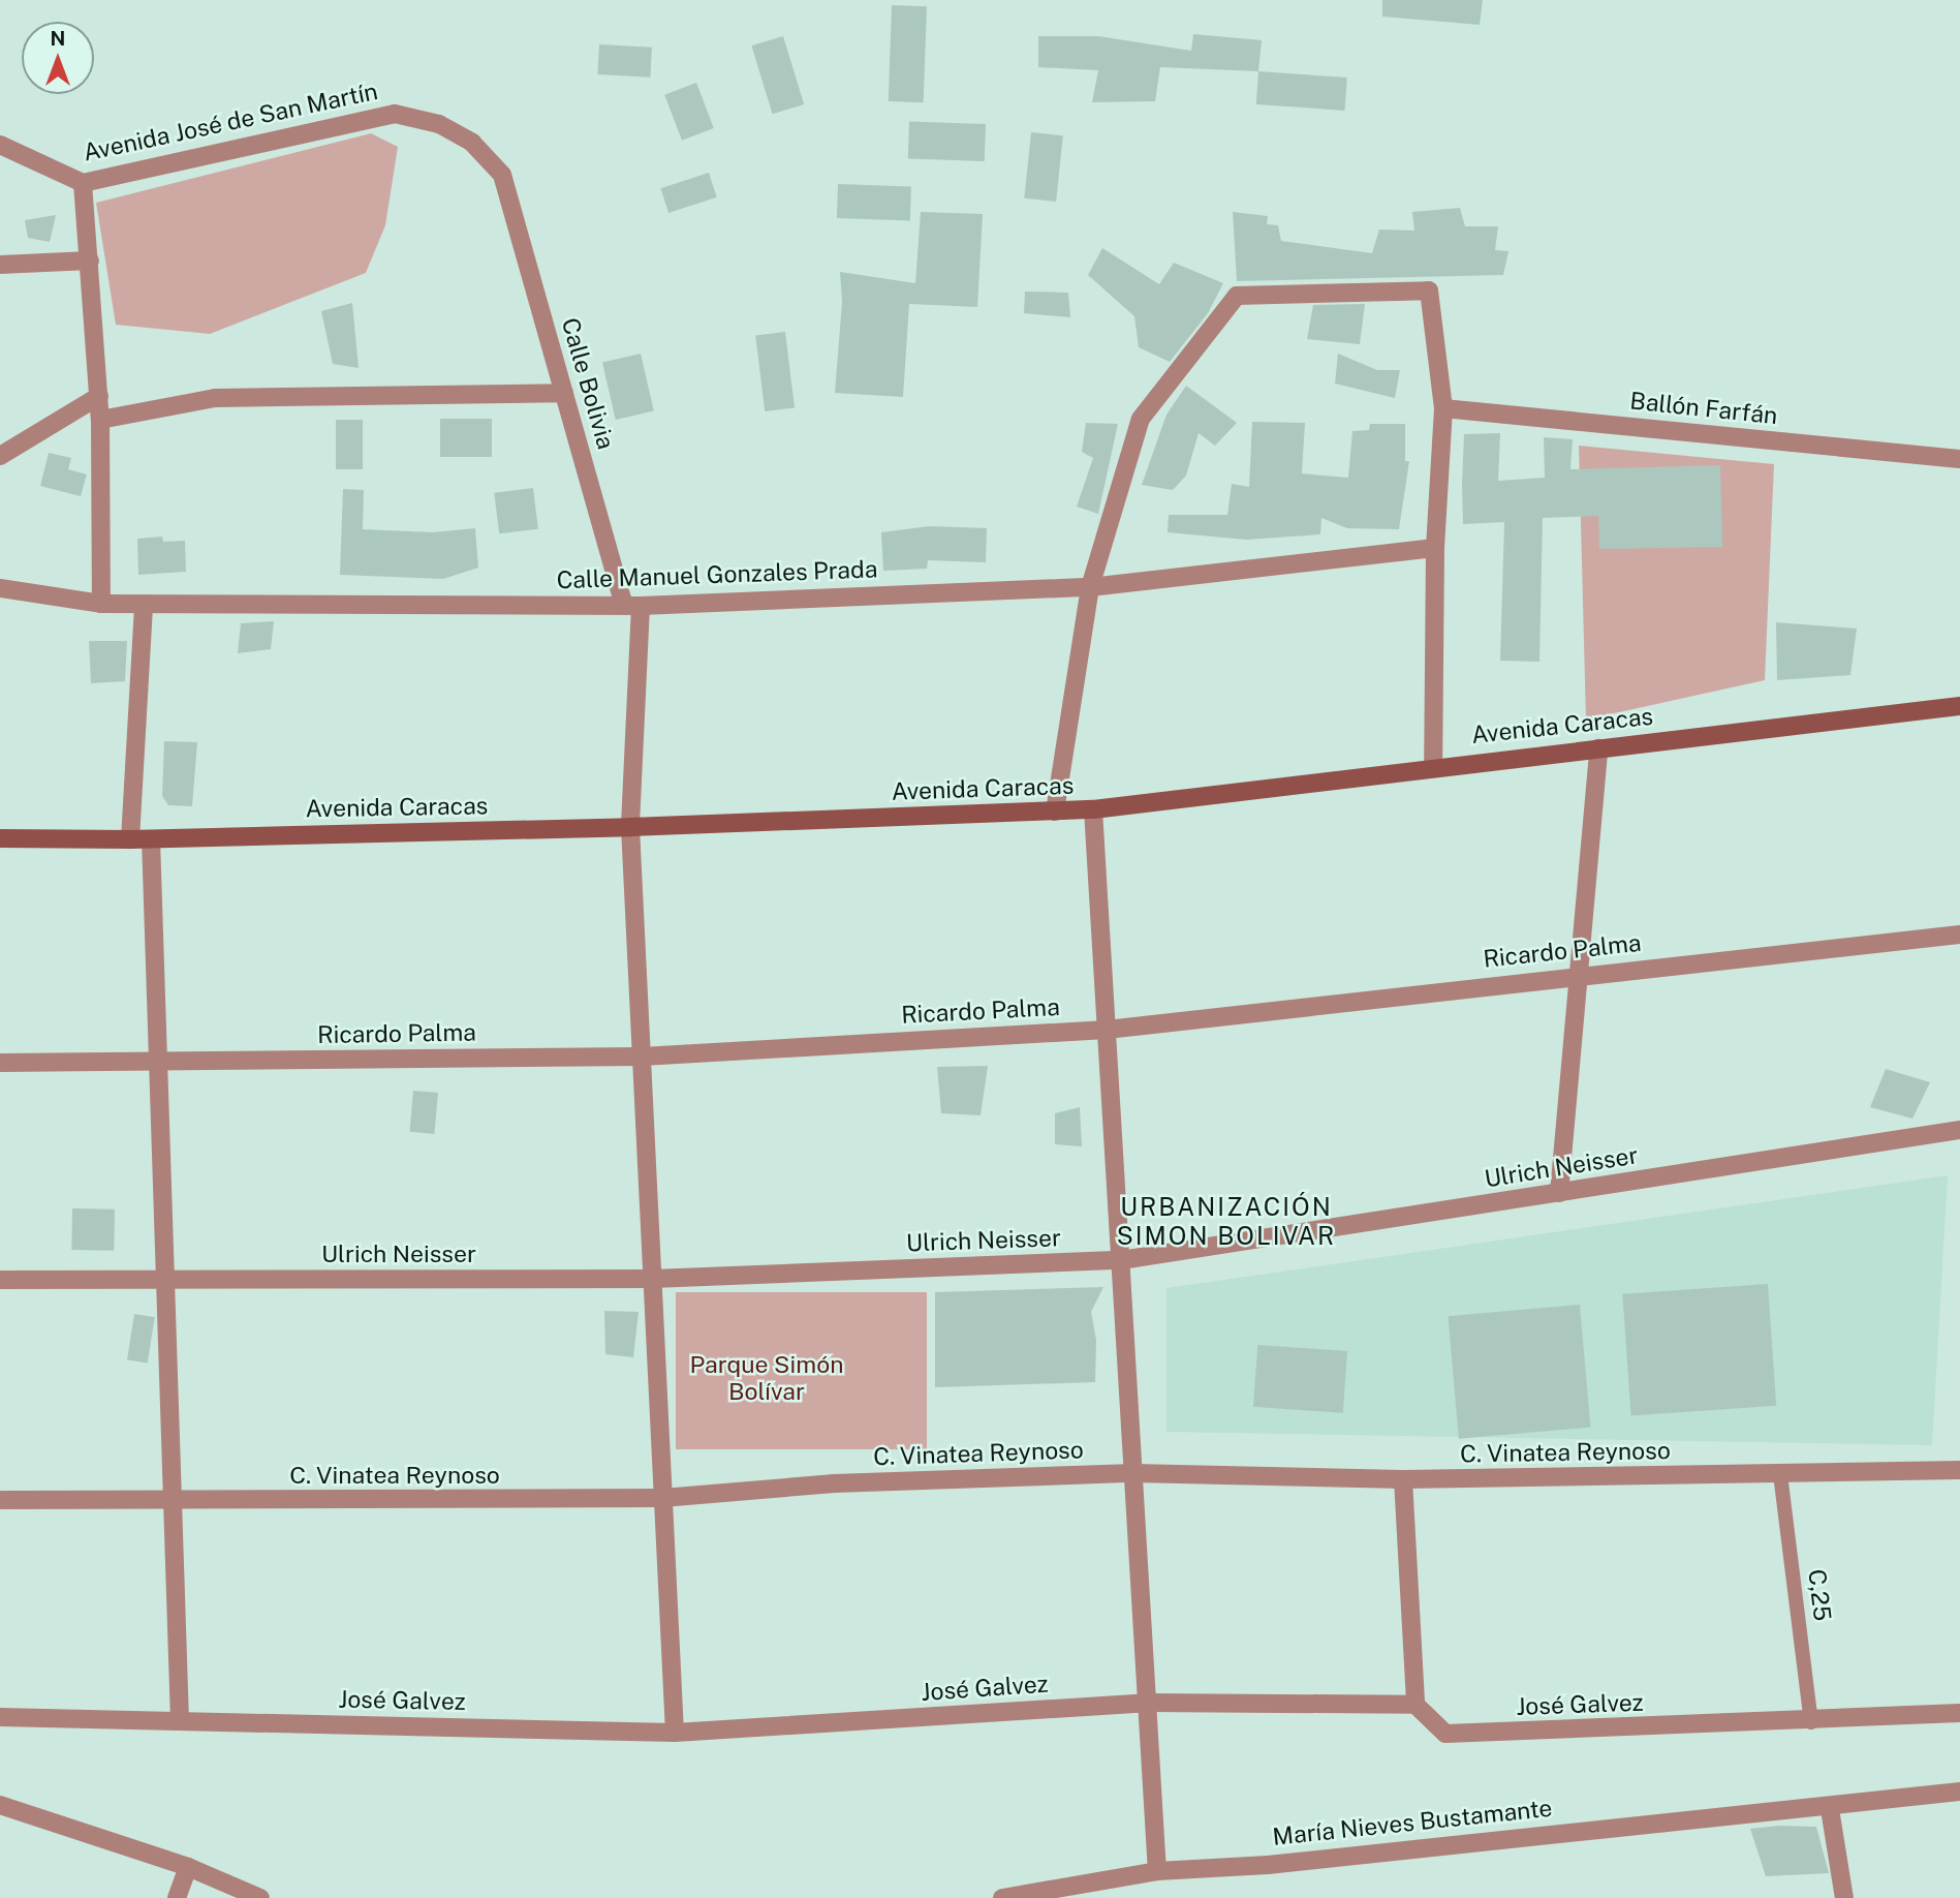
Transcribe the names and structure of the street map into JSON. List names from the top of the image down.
{
  "streets": {
    "main road": ["Avenida Caracas"],
    "street": [
      "Avenida José de San Martín",
      "Calle Bolivia",
      "Ballón Farfán",
      "Calle Manuel Gonzales Prada",
      "Ricardo Palma",
      "Ulrich Neisser",
      "C. Vinatea Reynoso",
      "José Galvez",
      "María Nieves Bustamante"
    ],
    "lane": ["C,25"]
  },
  "crossings": [
    ["Avenida José de San Martín", "Calle Bolivia"],
    ["Calle Bolivia", "Calle Manuel Gonzales Prada"],
    ["Calle Bolivia", "Avenida Caracas"],
    ["Calle Bolivia", "Ricardo Palma"],
    ["Calle Bolivia", "Ulrich Neisser"],
    ["Calle Bolivia", "C. Vinatea Reynoso"],
    ["Calle Bolivia", "José Galvez"],
    ["C. Vinatea Reynoso", "C,25"],
    ["C,25", "José Galvez"]
  ],
  "districts": ["URBANIZACIÓN SIMON BOLIVAR"],
  "parks": ["Parque Simón Bolívar"],
  "north": "top"
}
